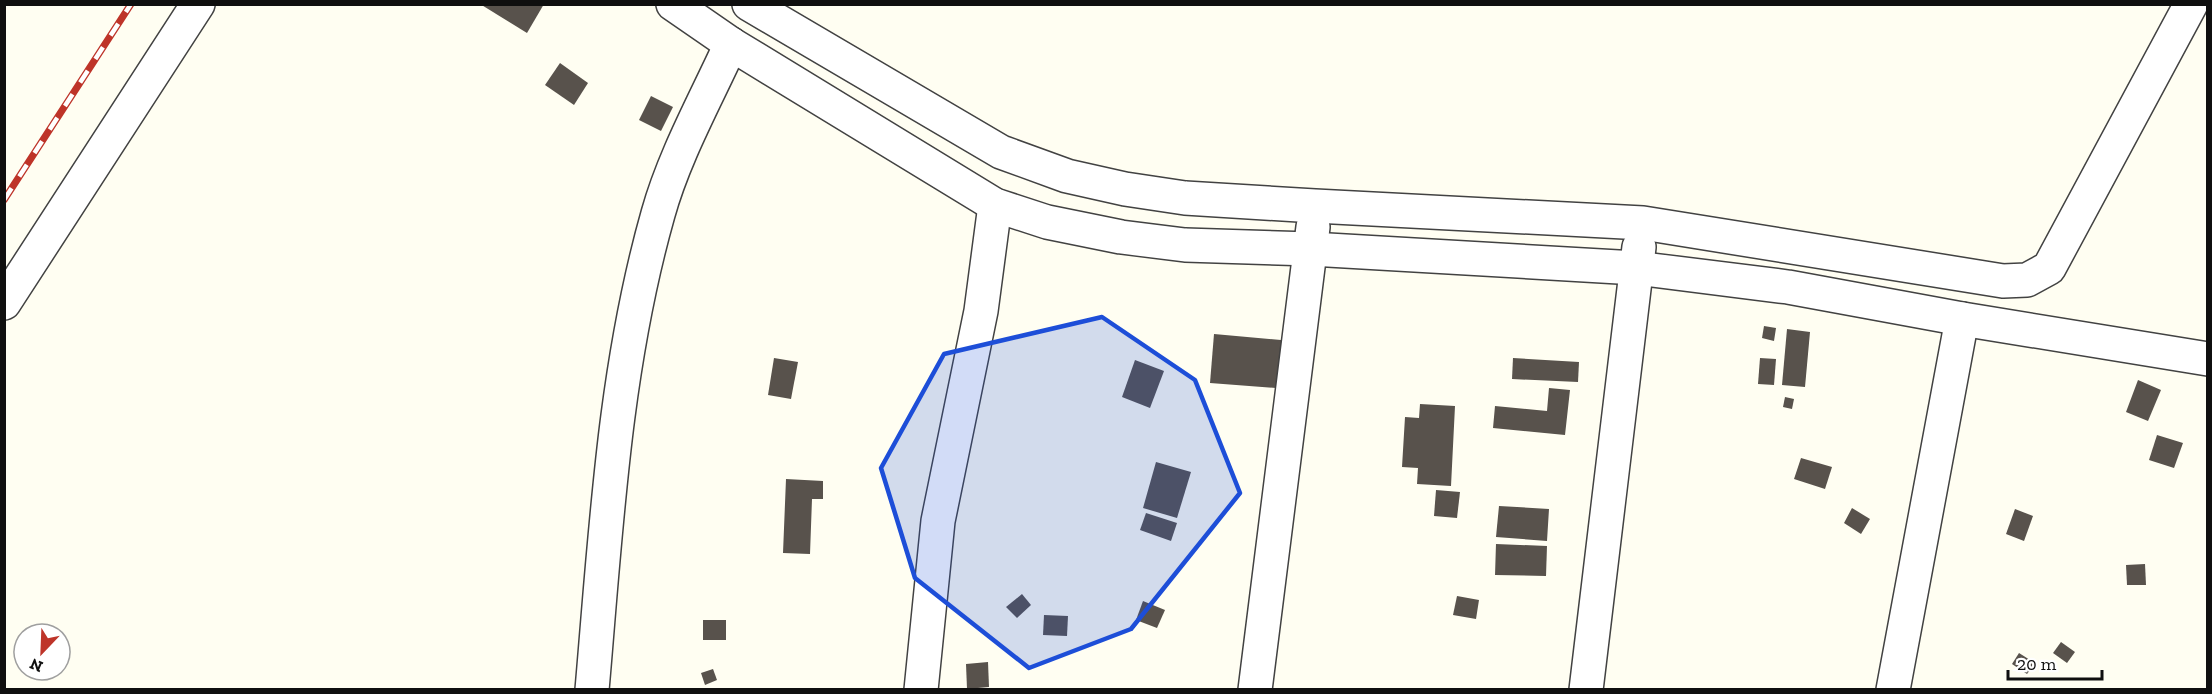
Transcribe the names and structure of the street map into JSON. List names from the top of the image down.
{
  "scale_bar": "20 m",
  "north": "bottom left"
}
